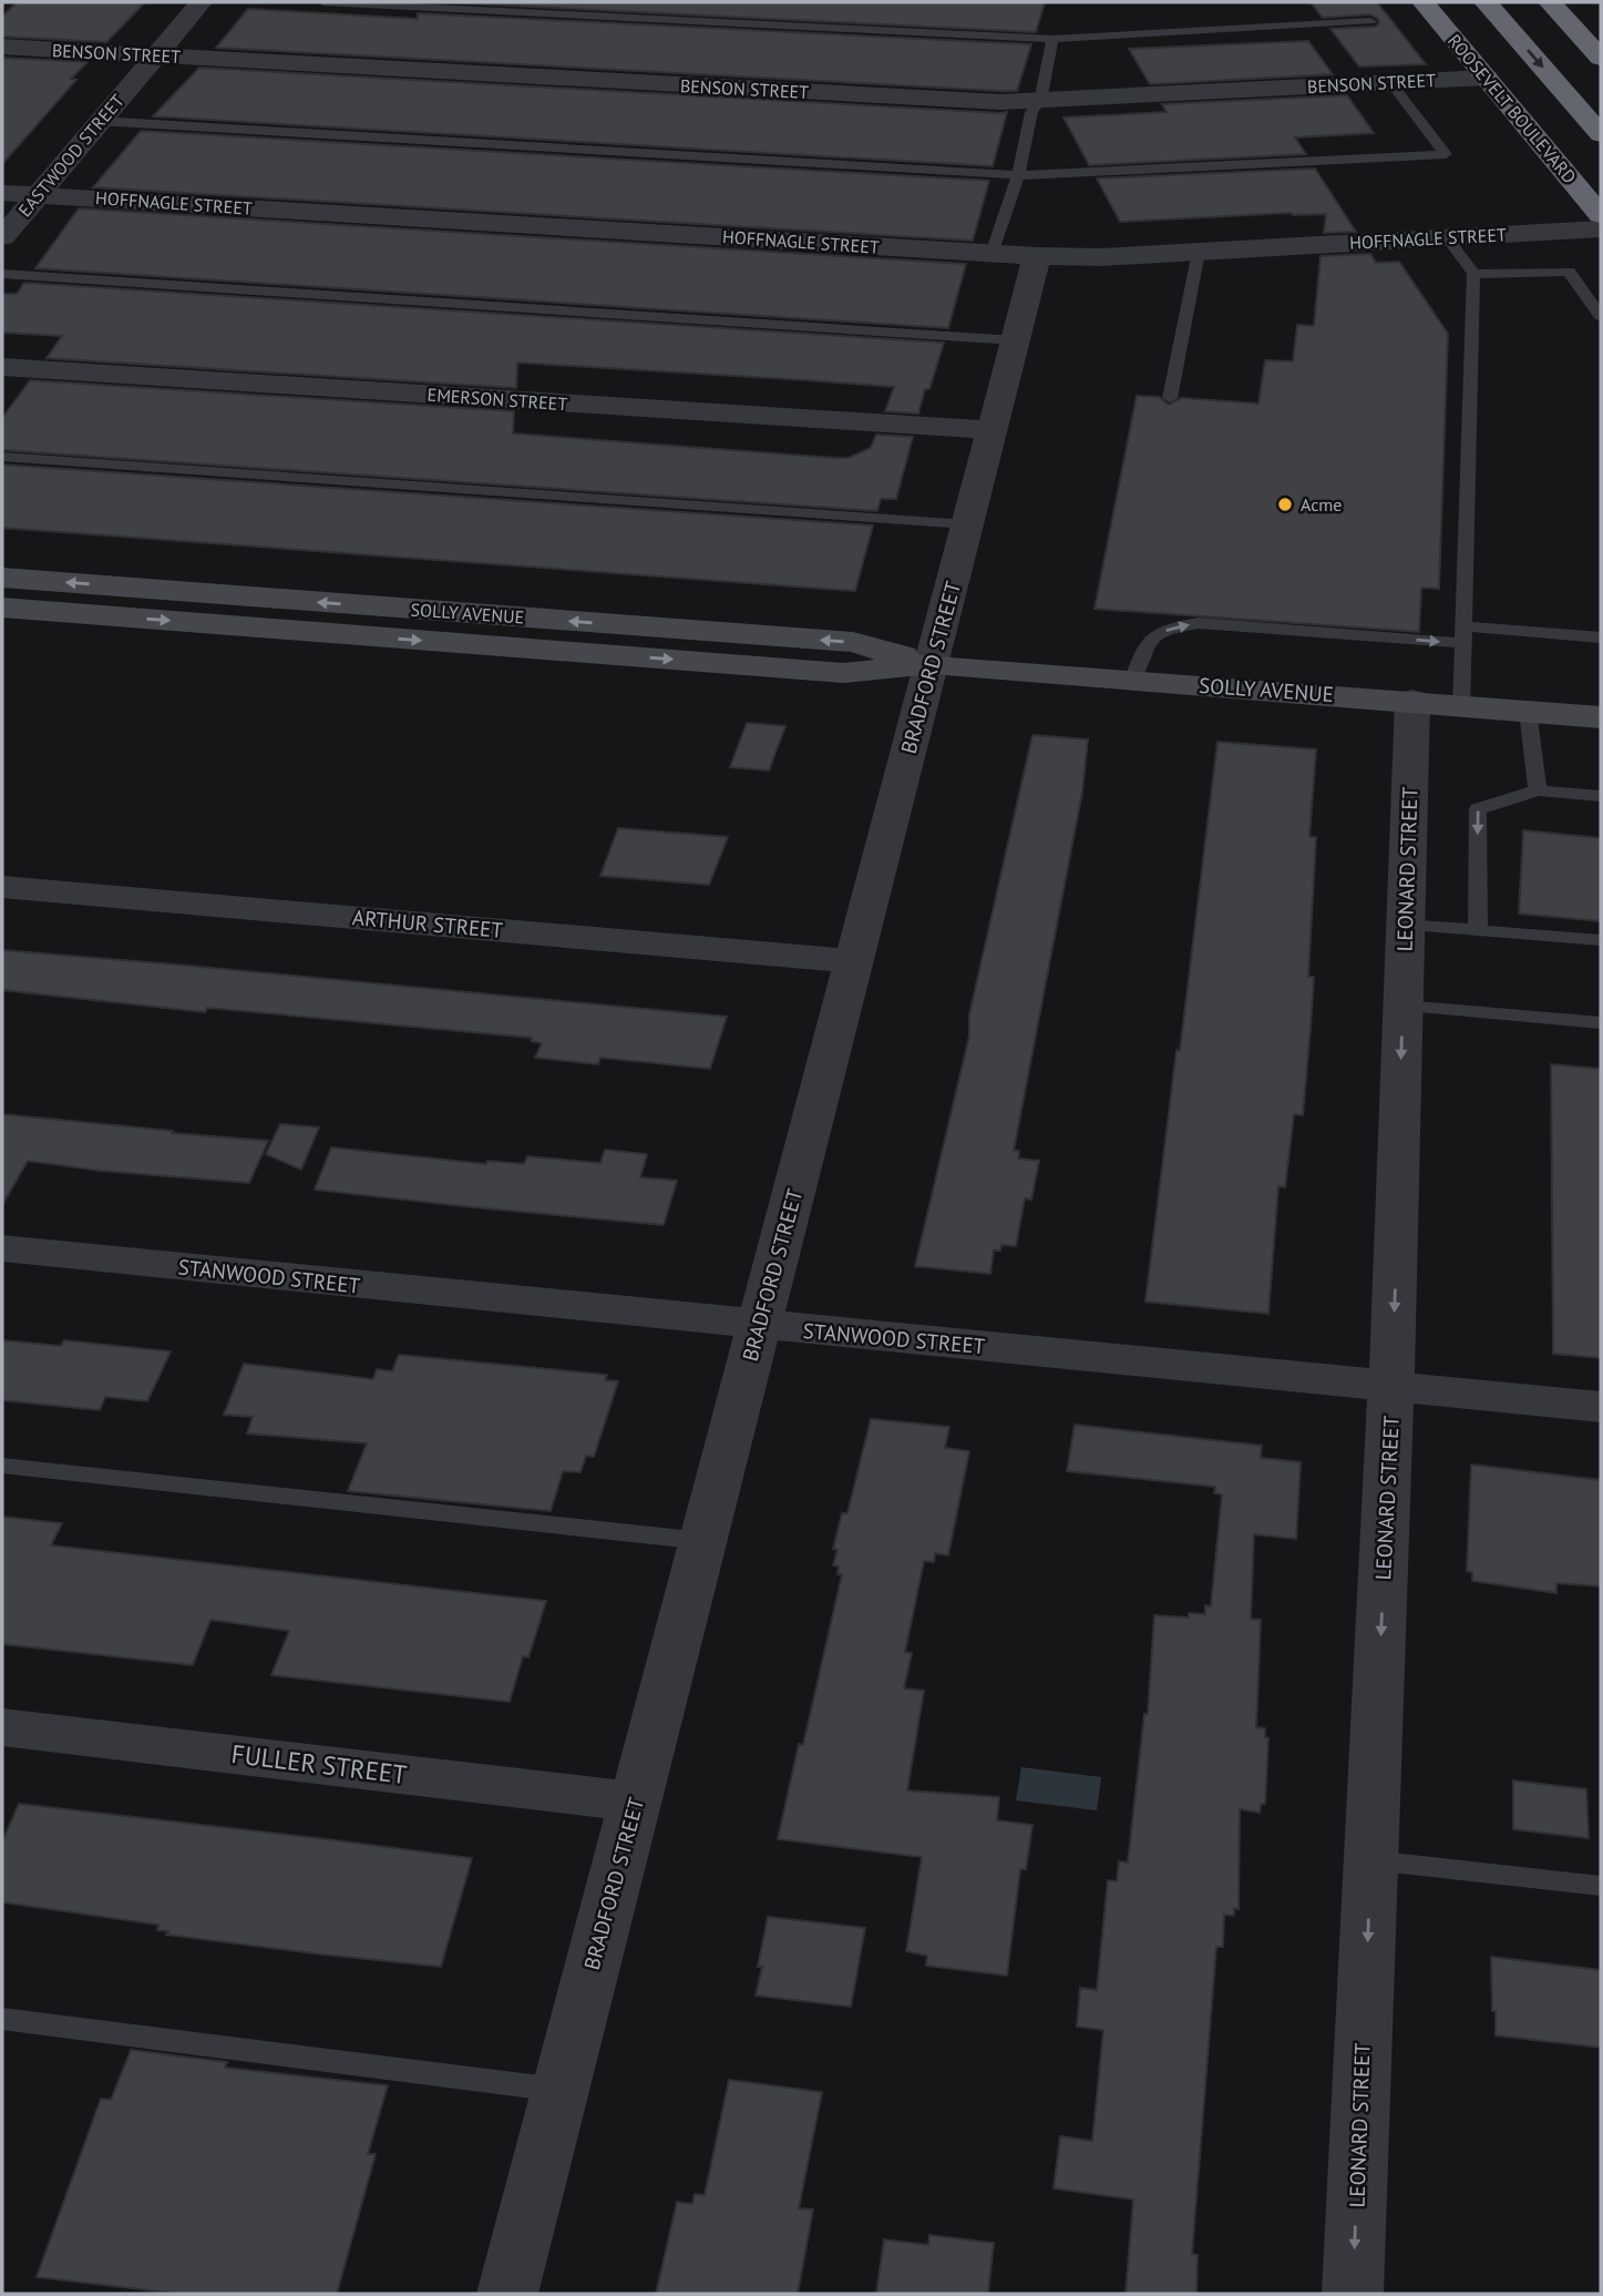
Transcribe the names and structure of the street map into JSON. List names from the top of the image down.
{
  "streets": {
    "highway": ["ROOSEVELT BOULEVARD"],
    "street": [
      "BENSON STREET",
      "EASTWOOD STREET",
      "HOFFNAGLE STREET",
      "EMERSON STREET",
      "SOLLY AVENUE",
      "BRADFORD STREET",
      "LEONARD STREET",
      "ARTHUR STREET",
      "STANWOOD STREET",
      "FULLER STREET"
    ]
  },
  "crossings": [
    ["BENSON STREET", "ROOSEVELT BOULEVARD"],
    ["BENSON STREET", "EASTWOOD STREET"],
    ["EASTWOOD STREET", "HOFFNAGLE STREET"],
    ["HOFFNAGLE STREET", "BRADFORD STREET"],
    ["EMERSON STREET", "BRADFORD STREET"],
    ["SOLLY AVENUE", "BRADFORD STREET"],
    ["SOLLY AVENUE", "LEONARD STREET"],
    ["BRADFORD STREET", "ARTHUR STREET"],
    ["BRADFORD STREET", "STANWOOD STREET"],
    ["BRADFORD STREET", "FULLER STREET"],
    ["LEONARD STREET", "STANWOOD STREET"]
  ],
  "one_way": ["LEONARD STREET"],
  "places": ["Acme"]
}
